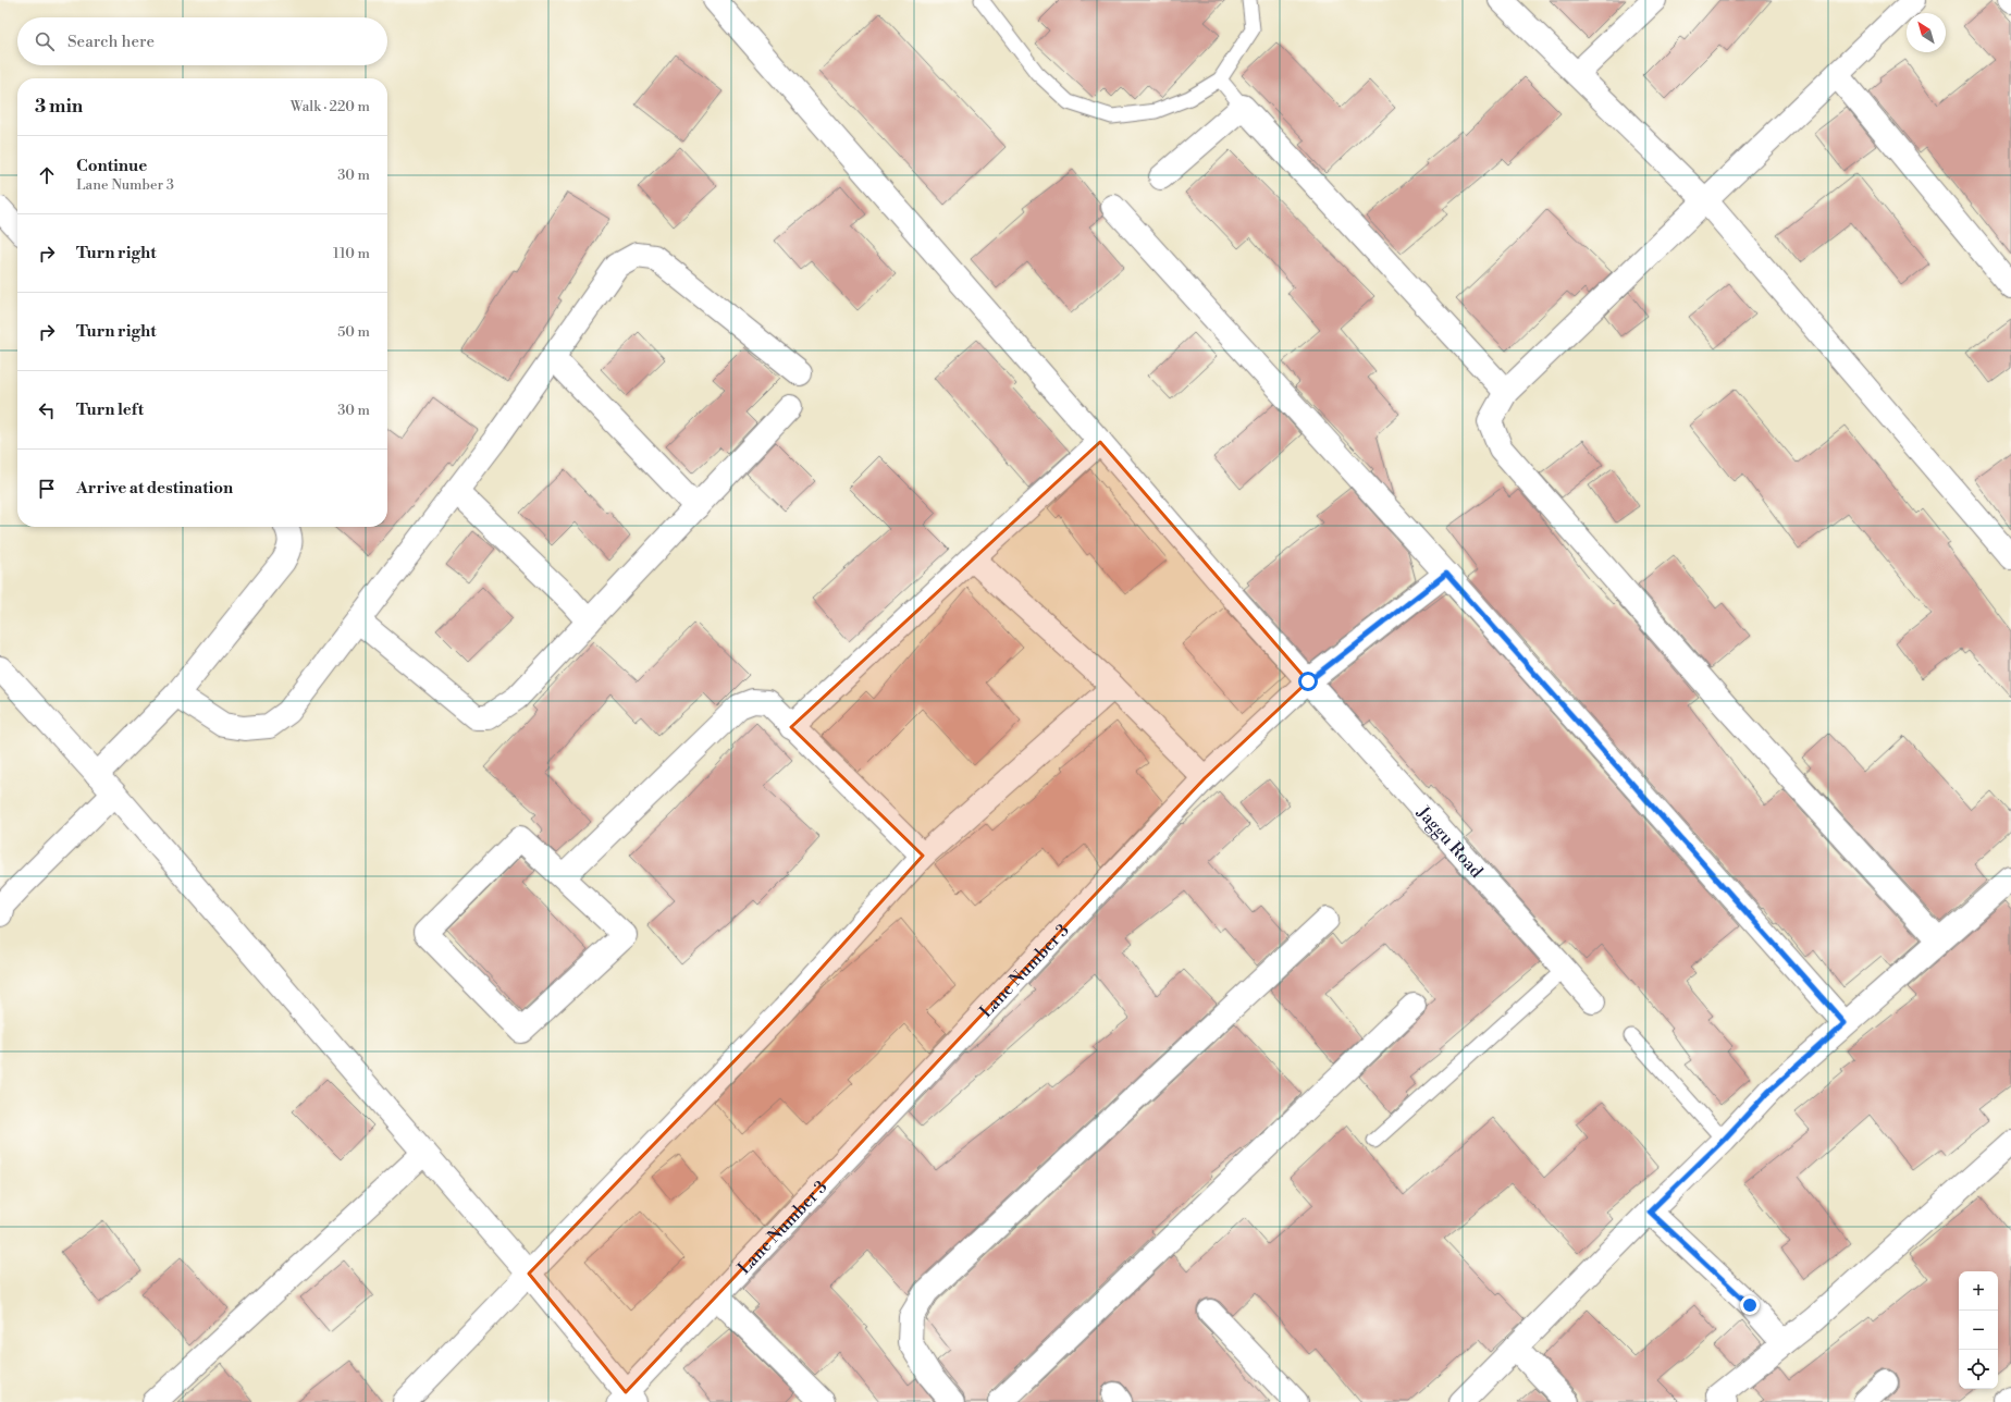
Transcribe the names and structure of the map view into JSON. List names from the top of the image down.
{
  "streets": {
    "street": ["Jaggu Road", "Lane Number 3"]
  },
  "crossings": [
    ["Jaggu Road", "Lane Number 3"]
  ],
  "north": "top left",
  "page": {
    "search": "Search here",
    "heading": ["3 min", "Walk · 220 m"],
    "list": [
      ["Continue", "Lane Number 3", "30 m"],
      ["Turn right", "110 m"],
      ["Turn right", "50 m"],
      ["Turn left", "30 m"],
      "Arrive at destination"
    ],
    "map_buttons": ["+", "−"]
  }
}
